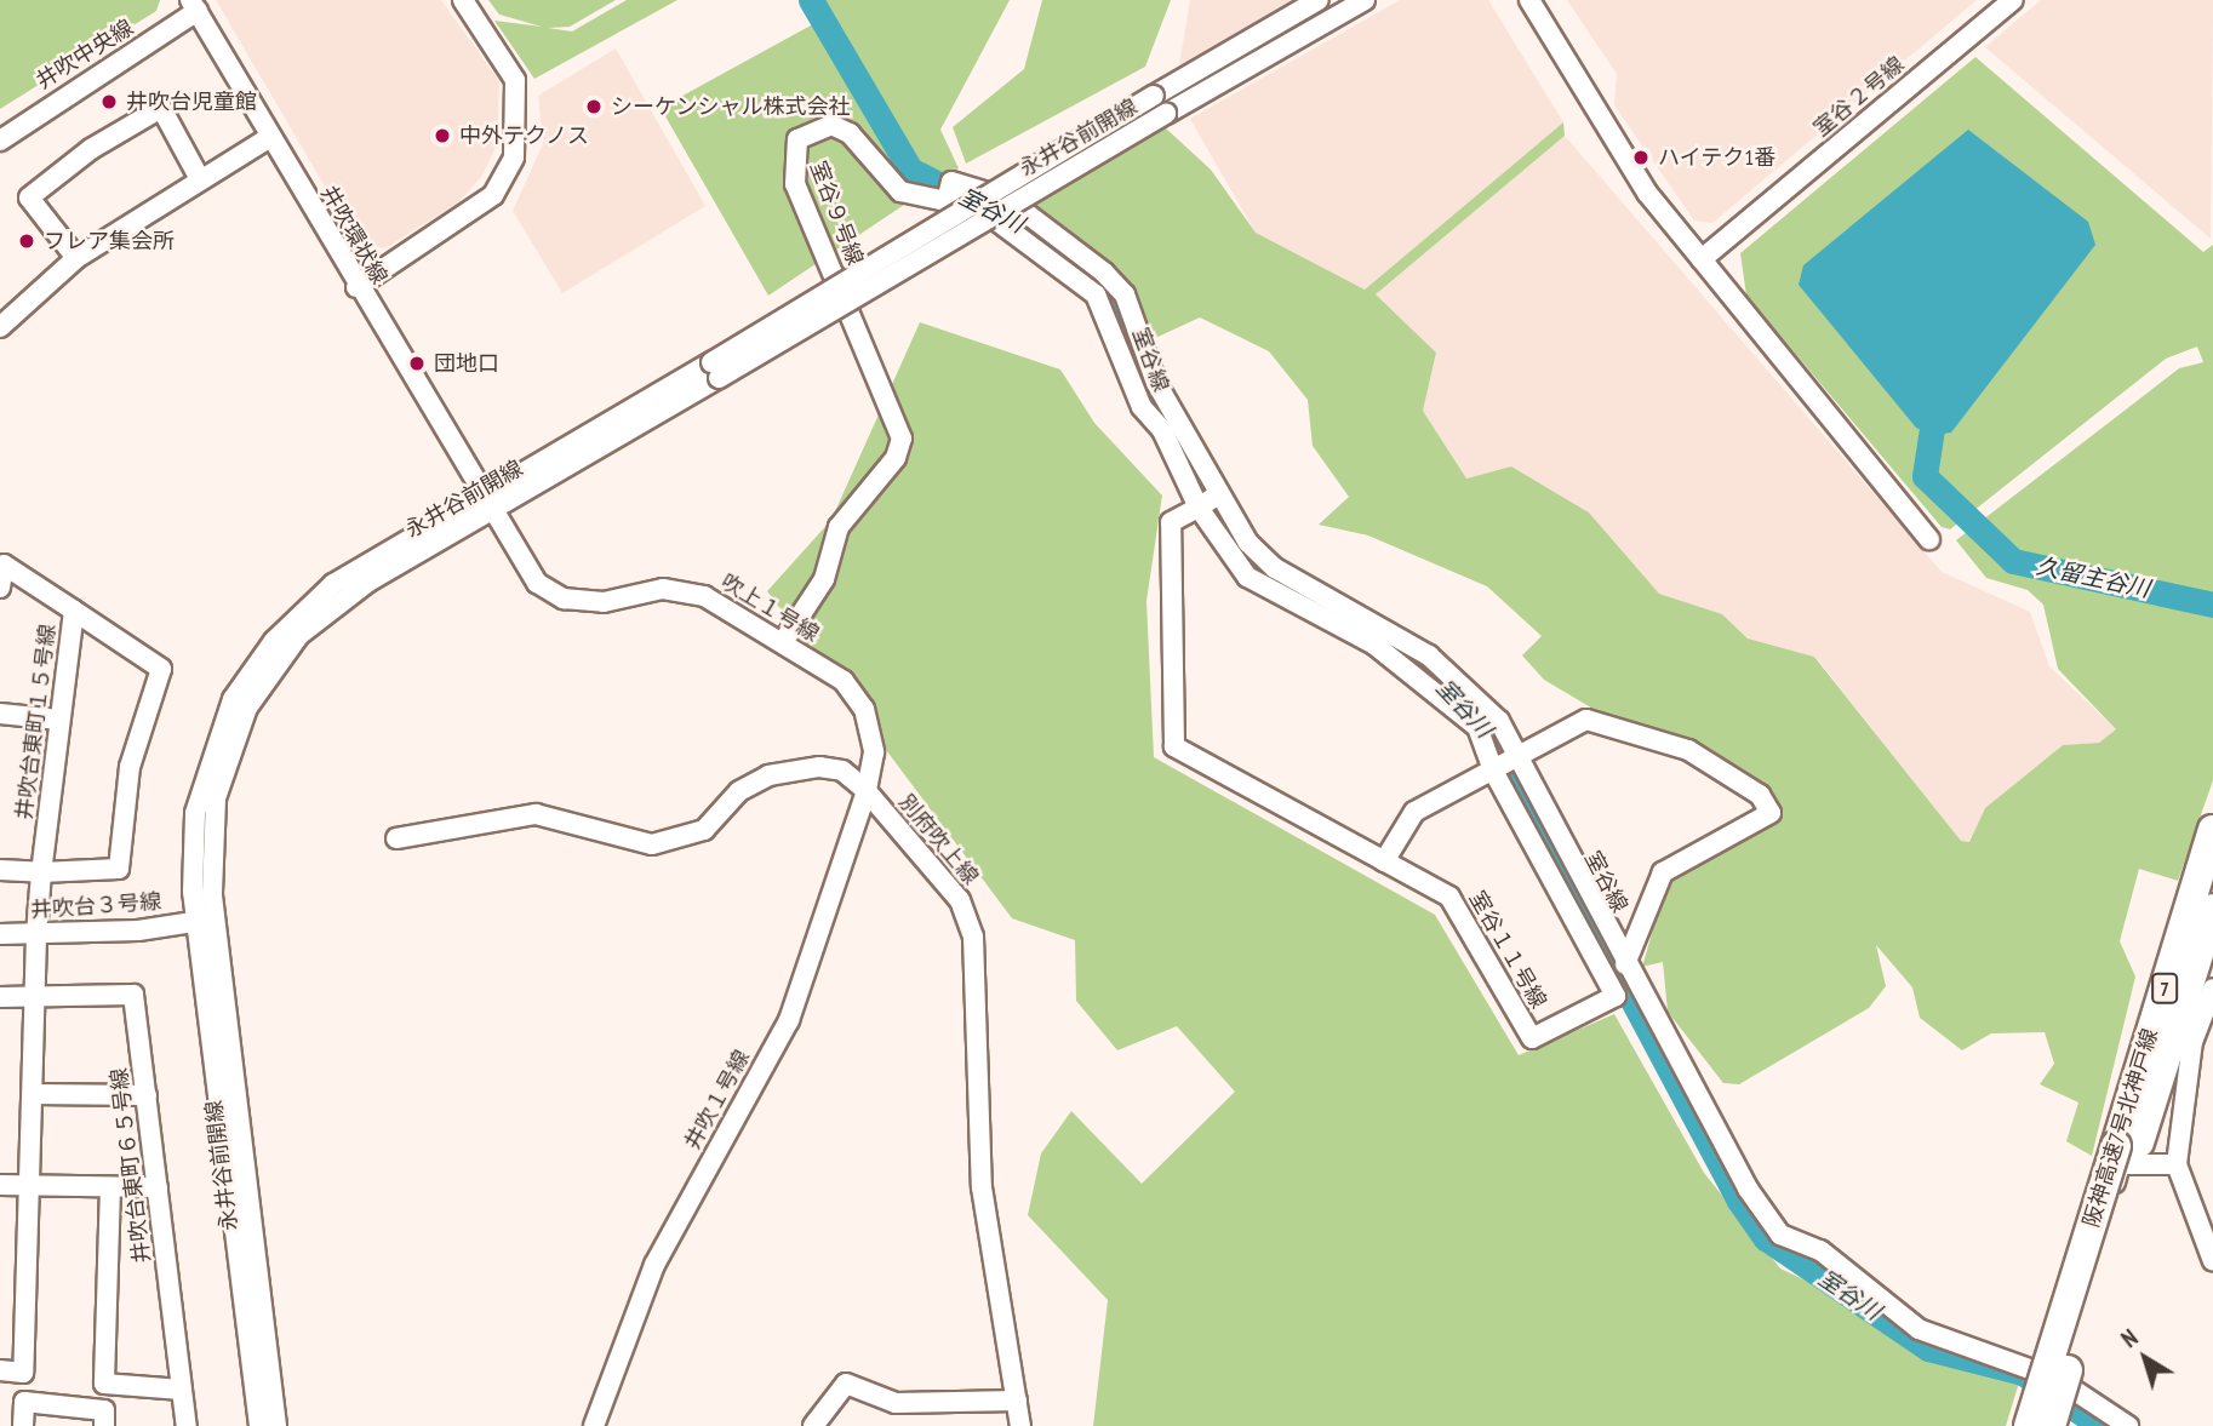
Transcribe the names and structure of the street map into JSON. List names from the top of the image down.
{
  "streets": {
    "highway": ["7", "阪神高速7号北神戸線"],
    "street": [
      "井吹中央線",
      "室谷２号線",
      "永井谷前開線",
      "室谷９号線",
      "井吹環状線",
      "室谷線",
      "吹上１号線",
      "井吹台東町１５号線",
      "別府吹上線",
      "井吹台３号線",
      "室谷１１号線",
      "井吹１号線",
      "井吹台東町６５号線"
    ]
  },
  "crossings": [
    ["井吹中央線", "井吹環状線"],
    ["永井谷前開線", "井吹環状線"],
    ["永井谷前開線", "吹上１号線"],
    ["永井谷前開線", "井吹台３号線"],
    ["室谷９号線", "室谷線"],
    ["室谷９号線", "吹上１号線"],
    ["井吹環状線", "吹上１号線"],
    ["室谷線", "室谷１１号線"],
    ["吹上１号線", "別府吹上線"],
    ["吹上１号線", "井吹１号線"],
    ["井吹台東町１５号線", "井吹台３号線"],
    ["井吹台東町１５号線", "井吹台東町６５号線"],
    ["別府吹上線", "井吹１号線"]
  ],
  "water": ["室谷川", "久留主谷川"],
  "places": [
    "井吹台児童館",
    "シーケンシャル株式会社",
    "中外テクノス",
    "ハイテク1番",
    "フレア集会所",
    "団地口"
  ],
  "north": "top left"
}
